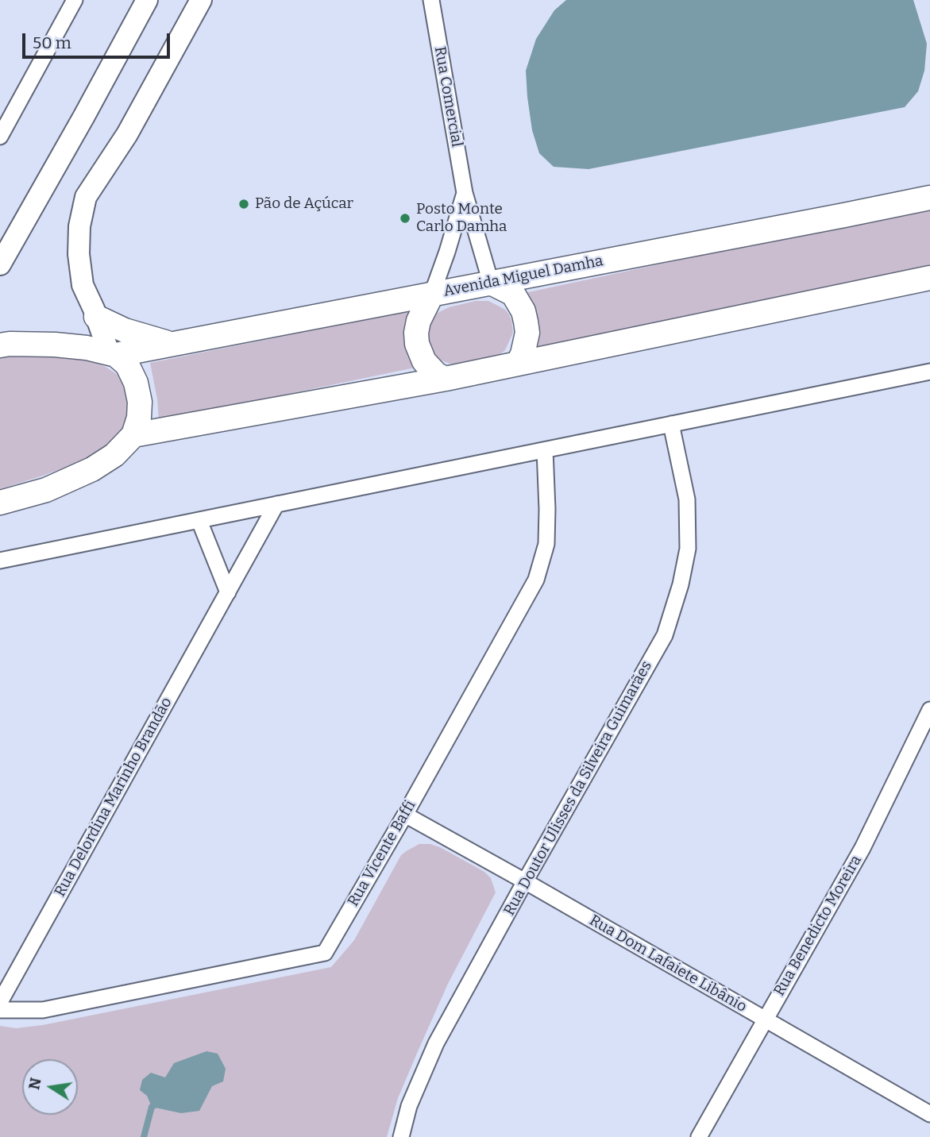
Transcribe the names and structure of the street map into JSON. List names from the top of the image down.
{
  "streets": {
    "main road": ["Avenida Miguel Damha"],
    "street": [
      "Rua Comercial",
      "Rua Doutor Ulisses da Silveira Guimarães",
      "Rua Delordina Marinho Brandão",
      "Rua Vicente Baffi",
      "Rua Benedicto Moreira",
      "Rua Dom Lafaiete Libânio"
    ]
  },
  "crossings": [
    ["Rua Comercial", "Avenida Miguel Damha"],
    ["Rua Doutor Ulisses da Silveira Guimarães", "Rua Dom Lafaiete Libânio"],
    ["Rua Vicente Baffi", "Rua Dom Lafaiete Libânio"],
    ["Rua Benedicto Moreira", "Rua Dom Lafaiete Libânio"]
  ],
  "places": ["Pão de Açúcar", "Posto Monte Carlo Damha"],
  "scale_bar": "50 m",
  "north": "left"
}
